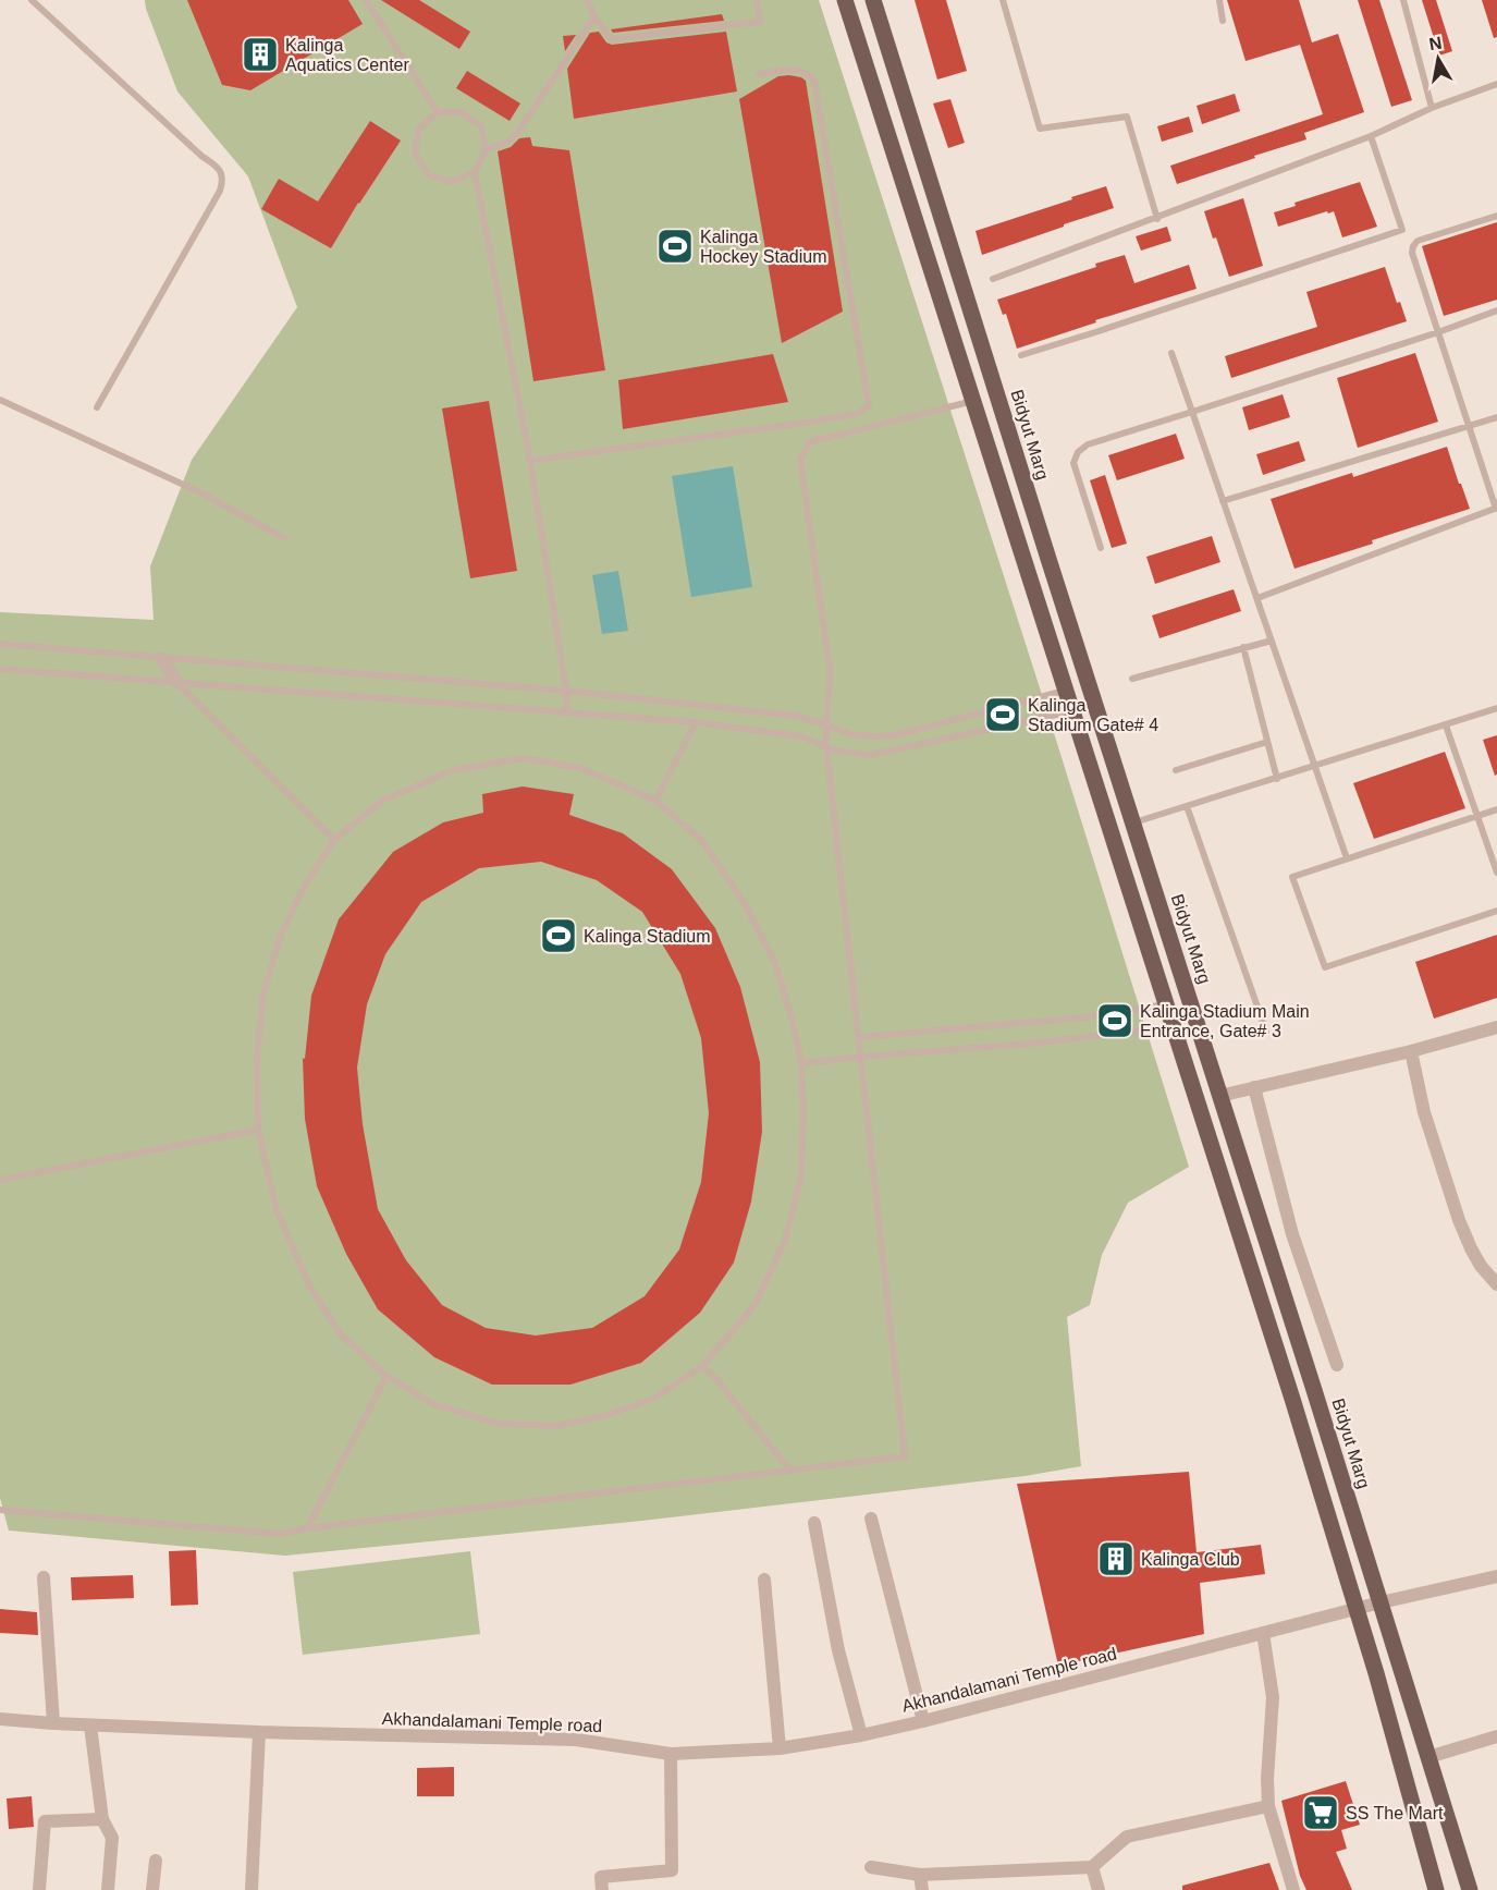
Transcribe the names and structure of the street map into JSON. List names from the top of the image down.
{
  "streets": {
    "main road": ["Bidyut Marg"],
    "street": ["Akhandalamani Temple road"]
  },
  "crossings": [
    ["Bidyut Marg", "Akhandalamani Temple road"]
  ],
  "places": {
    "building": ["Kalinga Aquatics Center", "Kalinga Club"],
    "sports": [
      "Kalinga Hockey Stadium",
      "Kalinga Stadium Gate# 4",
      "Kalinga Stadium",
      "Kalinga Stadium Main Entrance, Gate# 3"
    ],
    "supermarket": ["SS The Mart"]
  },
  "north": "top"
}
